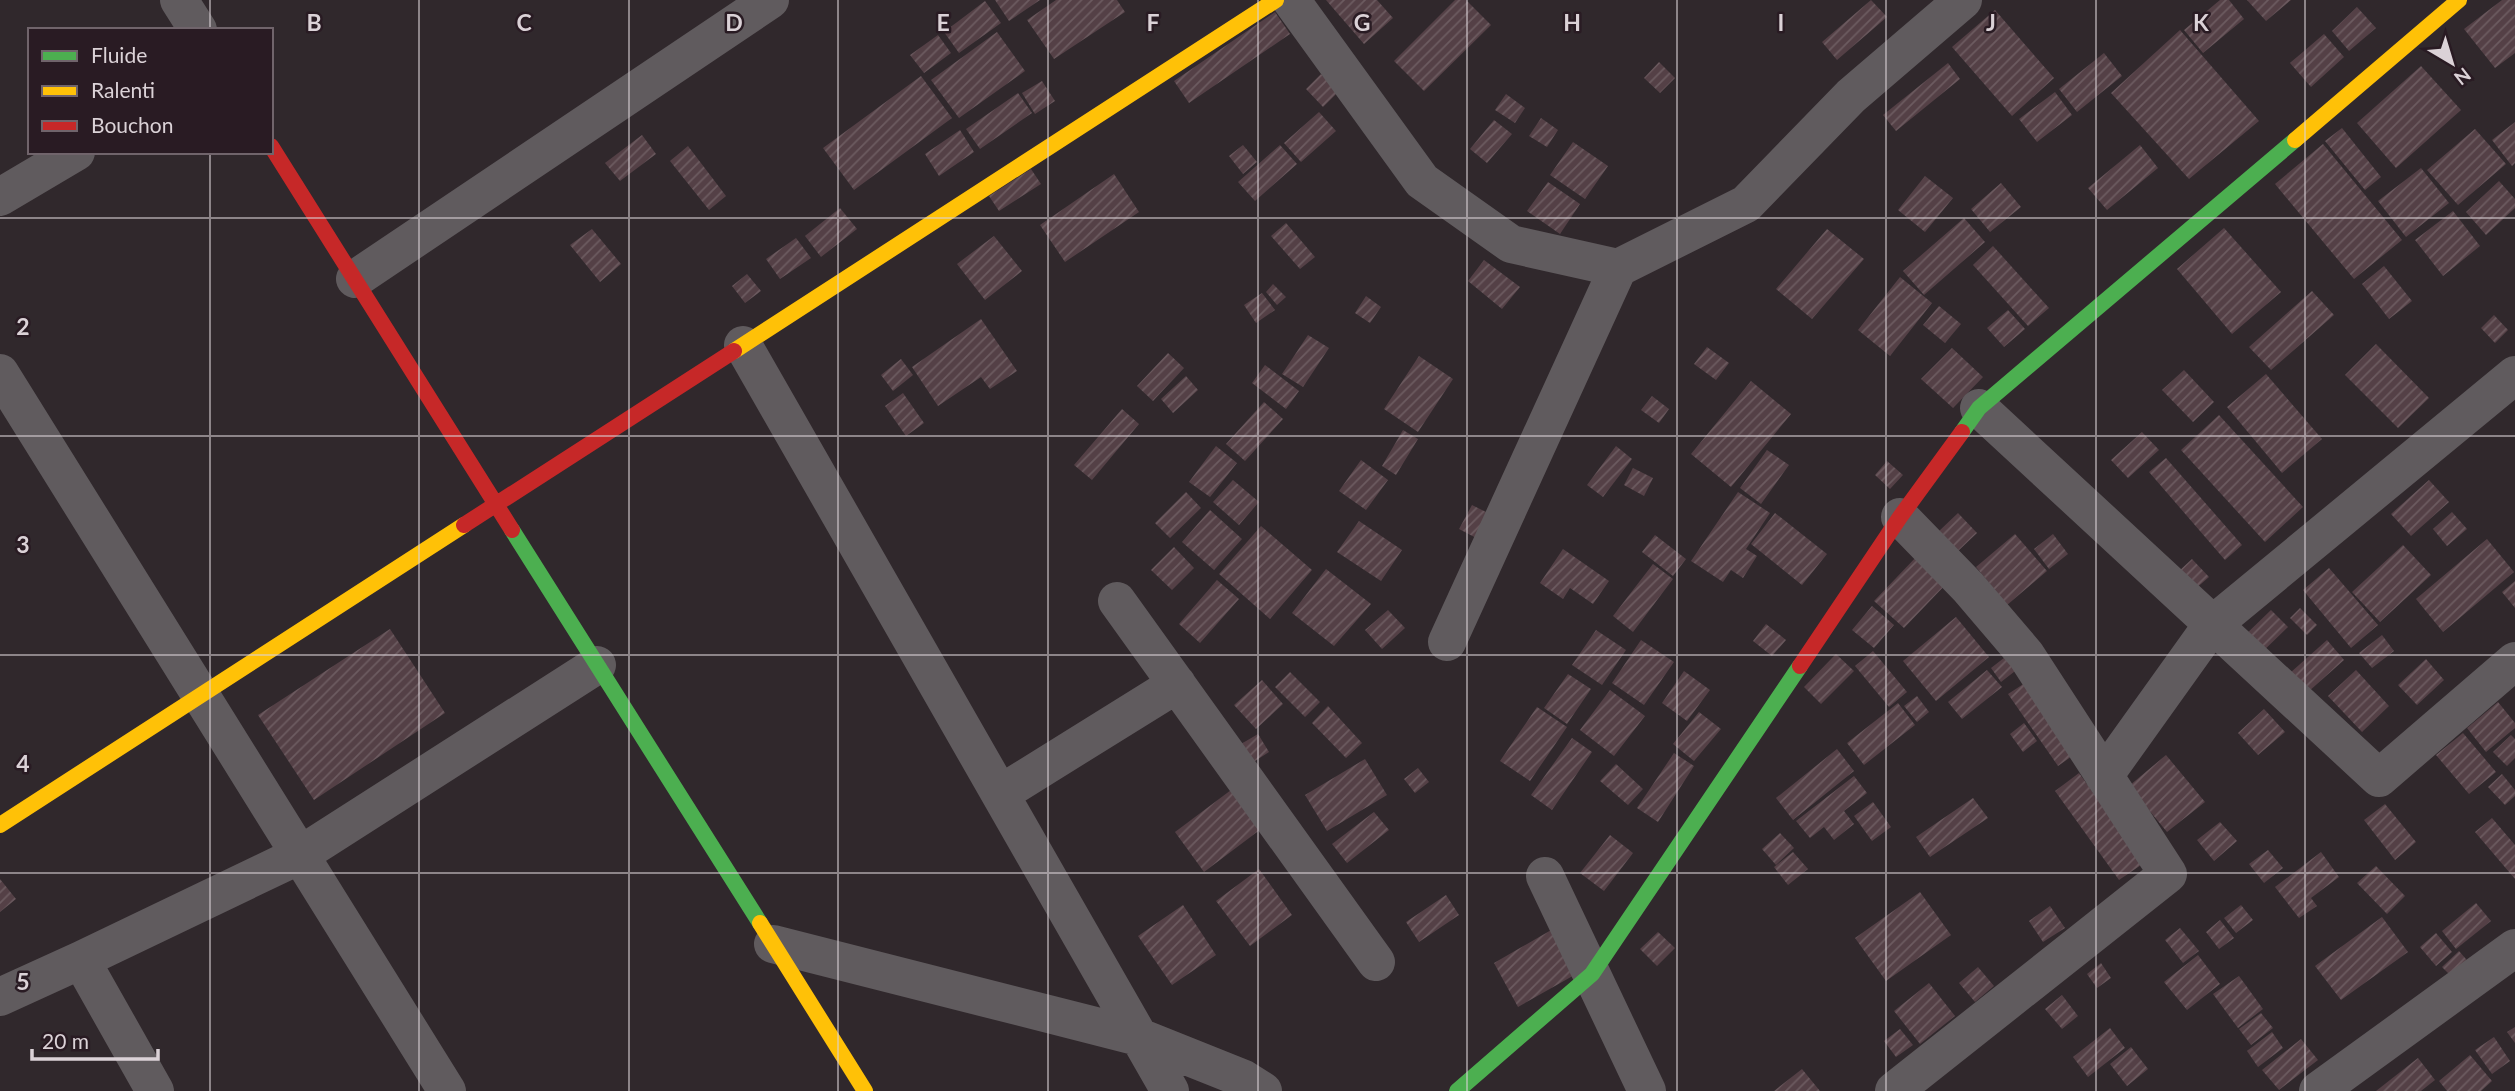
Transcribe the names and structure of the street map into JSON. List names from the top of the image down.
{
  "legend": ["Fluide", "Ralenti", "Bouchon"],
  "scale_bar": "20 m",
  "north": "bottom right",
  "grid": {
    "columns": [
      "B",
      "C",
      "D",
      "E",
      "F",
      "G",
      "H",
      "I",
      "J",
      "K"
    ],
    "rows": [
      "2",
      "3",
      "4",
      "5"
    ]
  }
}
